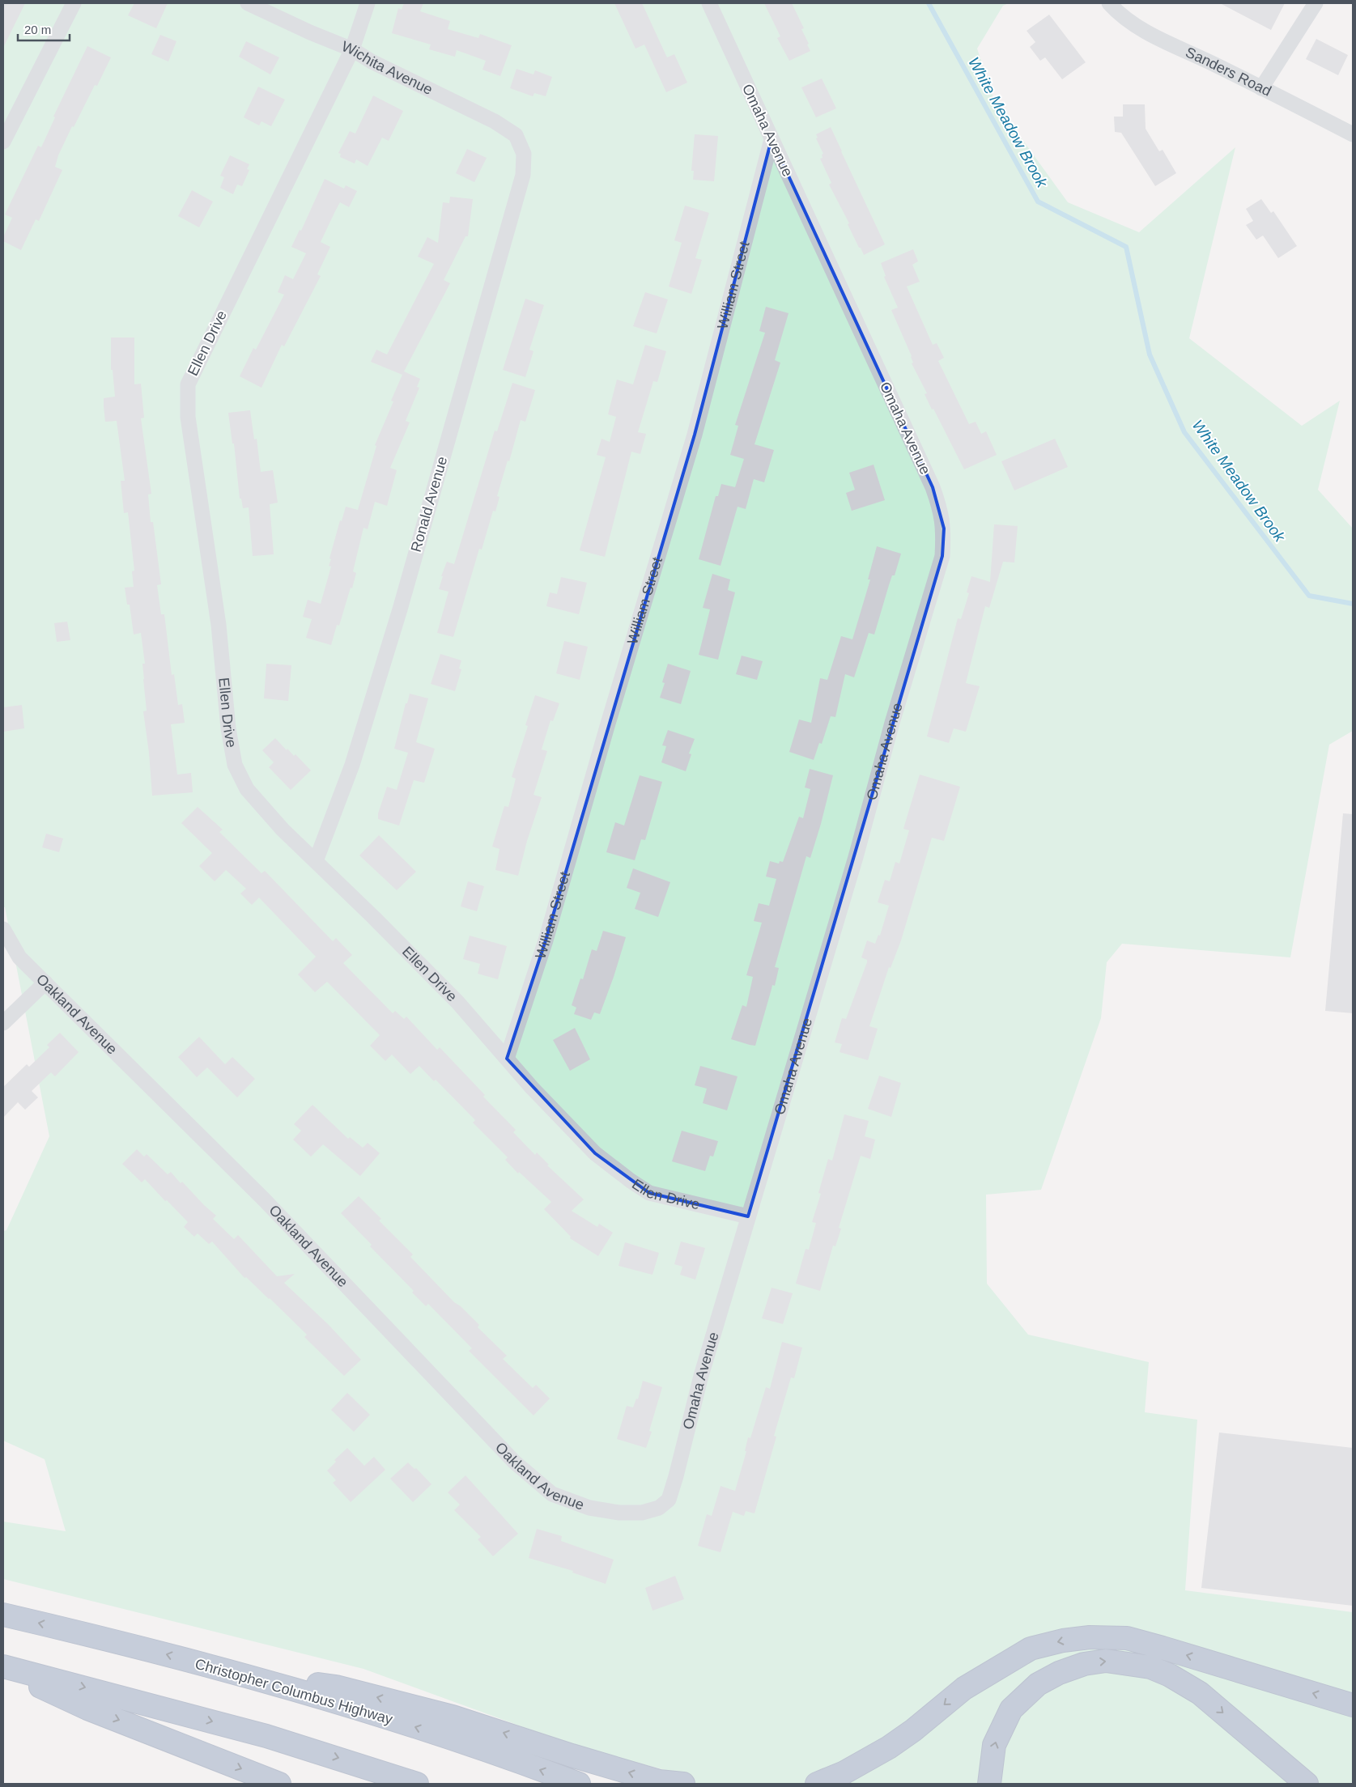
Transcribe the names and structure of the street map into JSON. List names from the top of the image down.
{
  "streets": {
    "highway": ["Christopher Columbus Highway"],
    "street": [
      "Wichita Avenue",
      "Sanders Road",
      "Omaha Avenue",
      "William Street",
      "Ellen Drive",
      "Ronald Avenue",
      "Oakland Avenue"
    ]
  },
  "crossings": [
    ["Wichita Avenue", "Ellen Drive"],
    ["Wichita Avenue", "Ronald Avenue"],
    ["Omaha Avenue", "William Street"],
    ["Omaha Avenue", "Ellen Drive"],
    ["Omaha Avenue", "Oakland Avenue"],
    ["William Street", "Ellen Drive"],
    ["Ellen Drive", "Ronald Avenue"]
  ],
  "water": ["White Meadow Brook"],
  "scale_bar": "20 m"
}
